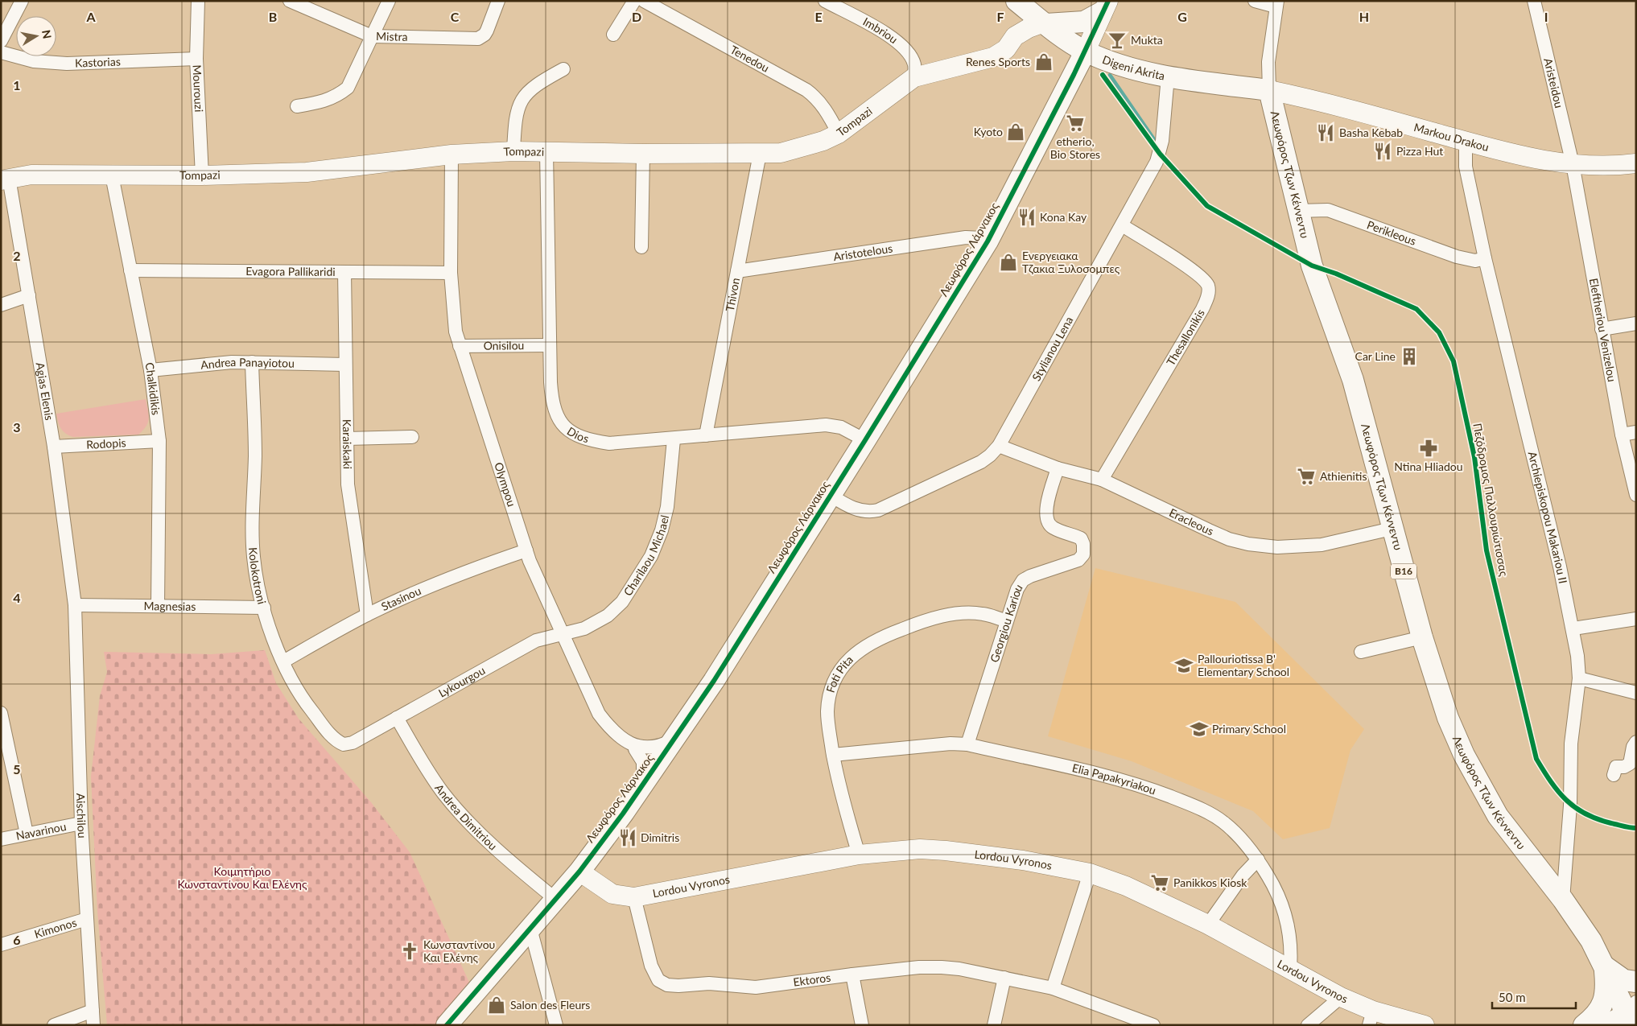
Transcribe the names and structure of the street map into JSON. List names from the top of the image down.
{
  "streets": {
    "main road": [
      "Digeni Akrita",
      "Λεωφόρος Τζων Κέννεντυ",
      "Λεωφόρος Λάρνακος",
      "B16"
    ],
    "street": [
      "Imbriou",
      "Mistra",
      "Tenedou",
      "Kastorias",
      "Aristeidou",
      "Mourouzi",
      "Tompazi",
      "Markou Drakou",
      "Perikleous",
      "Aristotelous",
      "Evagora Pallikaridi",
      "Thivon",
      "Eleftheriou Venizelou",
      "Thesallonikis",
      "Onisilou",
      "Stylianou Lena",
      "Andrea Panayiotou",
      "Chalkidikis",
      "Agias Elenis",
      "Dios",
      "Rodopis",
      "Karaiskaki",
      "Olympou",
      "Archiepiskopou Makariou II",
      "Eracleous",
      "Charilaou Michael",
      "Kolokotroni",
      "Stasinou",
      "Magnesias",
      "Georgiou Kariou",
      "Foti Pita",
      "Lykourgou",
      "Elia Papakyriakou",
      "Aischilou",
      "Andrea Dimitriou",
      "Navarinou",
      "Lordou Vyronos",
      "Kimonos",
      "Ektoros"
    ],
    "cycle path": ["Πεζόδρομος Παλλουριώτισσας"]
  },
  "crossings": [
    ["Imbriou", "Tompazi"],
    ["Tenedou", "Tompazi"],
    ["Kastorias", "Mourouzi"],
    ["Digeni Akrita", "Tompazi"],
    ["Digeni Akrita", "Markou Drakou"],
    ["Digeni Akrita", "Λεωφόρος Τζων Κέννεντυ"],
    ["Digeni Akrita", "Λεωφόρος Λάρνακος"],
    ["Digeni Akrita", "Stylianou Lena"],
    ["Aristeidou", "Markou Drakou"],
    ["Aristeidou", "Eleftheriou Venizelou"],
    ["Mourouzi", "Tompazi"],
    ["Tompazi", "Thivon"],
    ["Tompazi", "Chalkidikis"],
    ["Tompazi", "Agias Elenis"],
    ["Tompazi", "Dios"],
    ["Tompazi", "Olympou"],
    ["Markou Drakou", "Λεωφόρος Τζων Κέννεντυ"],
    ["Markou Drakou", "Eleftheriou Venizelou"],
    ["Markou Drakou", "Archiepiskopou Makariou II"],
    ["Λεωφόρος Τζων Κέννεντυ", "Perikleous"],
    ["Λεωφόρος Τζων Κέννεντυ", "Archiepiskopou Makariou II"],
    ["Λεωφόρος Τζων Κέννεντυ", "Eracleous"],
    ["Perikleous", "Archiepiskopou Makariou II"],
    ["Λεωφόρος Λάρνακος", "Aristotelous"],
    ["Λεωφόρος Λάρνακος", "Stylianou Lena"],
    ["Λεωφόρος Λάρνακος", "Dios"],
    ["Λεωφόρος Λάρνακος", "Olympou"],
    ["Λεωφόρος Λάρνακος", "Andrea Dimitriou"],
    ["Λεωφόρος Λάρνακος", "Lordou Vyronos"],
    ["Aristotelous", "Thivon"],
    ["Evagora Pallikaridi", "Chalkidikis"],
    ["Evagora Pallikaridi", "Karaiskaki"],
    ["Evagora Pallikaridi", "Olympou"],
    ["Thivon", "Dios"],
    ["Thesallonikis", "Stylianou Lena"],
    ["Thesallonikis", "Eracleous"],
    ["Onisilou", "Dios"],
    ["Onisilou", "Olympou"],
    ["Stylianou Lena", "Eracleous"],
    ["Andrea Panayiotou", "Chalkidikis"],
    ["Andrea Panayiotou", "Karaiskaki"],
    ["Andrea Panayiotou", "Kolokotroni"],
    ["Chalkidikis", "Rodopis"],
    ["Chalkidikis", "Magnesias"],
    ["Agias Elenis", "Rodopis"],
    ["Agias Elenis", "Magnesias"],
    ["Agias Elenis", "Aischilou"],
    ["Dios", "Charilaou Michael"],
    ["Karaiskaki", "Stasinou"],
    ["Olympou", "Charilaou Michael"],
    ["Olympou", "Stasinou"],
    ["Olympou", "Lykourgou"],
    ["Eracleous", "Georgiou Kariou"],
    ["Charilaou Michael", "Lykourgou"],
    ["Kolokotroni", "Stasinou"],
    ["Kolokotroni", "Magnesias"],
    ["Kolokotroni", "Lykourgou"],
    ["Magnesias", "Aischilou"],
    ["Georgiou Kariou", "Foti Pita"],
    ["Georgiou Kariou", "Elia Papakyriakou"],
    ["Foti Pita", "Elia Papakyriakou"],
    ["Foti Pita", "Lordou Vyronos"],
    ["Lykourgou", "Andrea Dimitriou"],
    ["Elia Papakyriakou", "Lordou Vyronos"],
    ["Aischilou", "Navarinou"],
    ["Aischilou", "Kimonos"],
    ["Lordou Vyronos", "Ektoros"]
  ],
  "parks": ["Κοιμητήριο Κωνσταντίνου Και Ελένης"],
  "places": {
    "bar": ["Mukta"],
    "shop": [
      "Renes Sports",
      "Kyoto",
      "Ενεργειακα Τζακια Ξυλοσομπες",
      "Salon des Fleurs"
    ],
    "supermarket": ["etherio, Bio Stores", "Athienitis", "Panikkos Kiosk"],
    "restaurant": [
      "Basha Kebab",
      "Pizza Hut",
      "Kona Kay",
      "Dimitris"
    ],
    "building": ["Car Line"],
    "pharmacy": ["Ntina Hliadou"],
    "school or university": ["Pallouriotissa B' Elementary School", "Primary School"],
    "church": ["Κωνσταντίνου Και Ελένης"]
  },
  "scale_bar": "50 m",
  "north": "right",
  "grid": {
    "columns": [
      "A",
      "B",
      "C",
      "D",
      "E",
      "F",
      "G",
      "H",
      "I"
    ],
    "rows": [
      "1",
      "2",
      "3",
      "4",
      "5",
      "6"
    ]
  }
}
